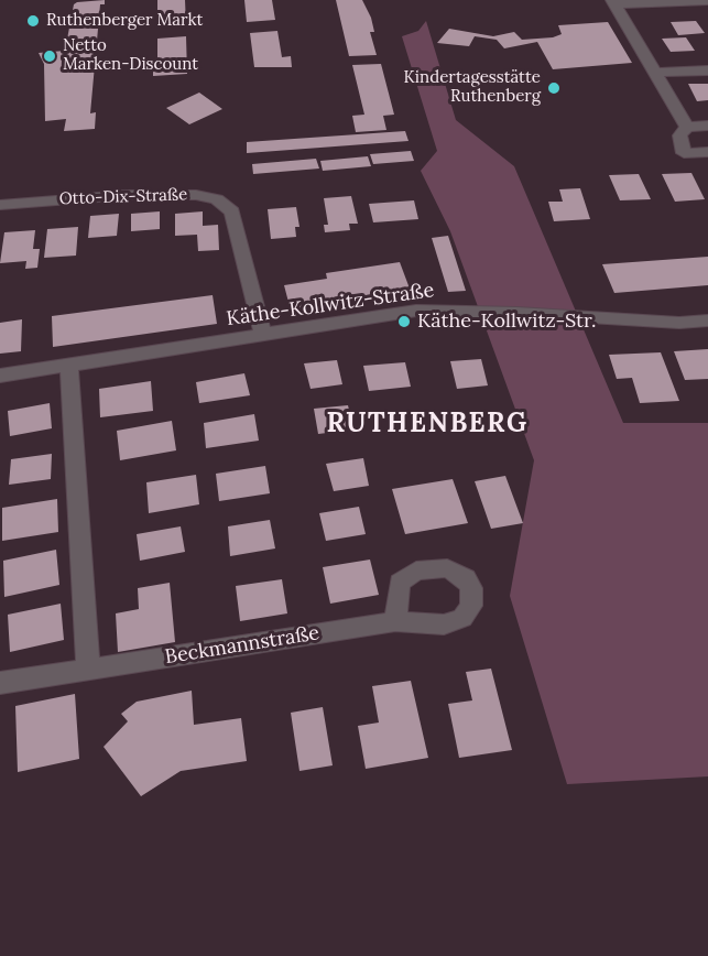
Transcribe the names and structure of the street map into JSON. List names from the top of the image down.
{
  "streets": {
    "street": ["Otto-Dix-Straße", "Käthe-Kollwitz-Straße", "Beckmannstraße"]
  },
  "crossings": [
    ["Otto-Dix-Straße", "Käthe-Kollwitz-Straße"]
  ],
  "districts": ["RUTHENBERG"],
  "places": [
    "Ruthenberger Markt",
    "Netto Marken-Discount",
    "Kindertagesstätte Ruthenberg",
    "Käthe-Kollwitz-Str."
  ]
}
